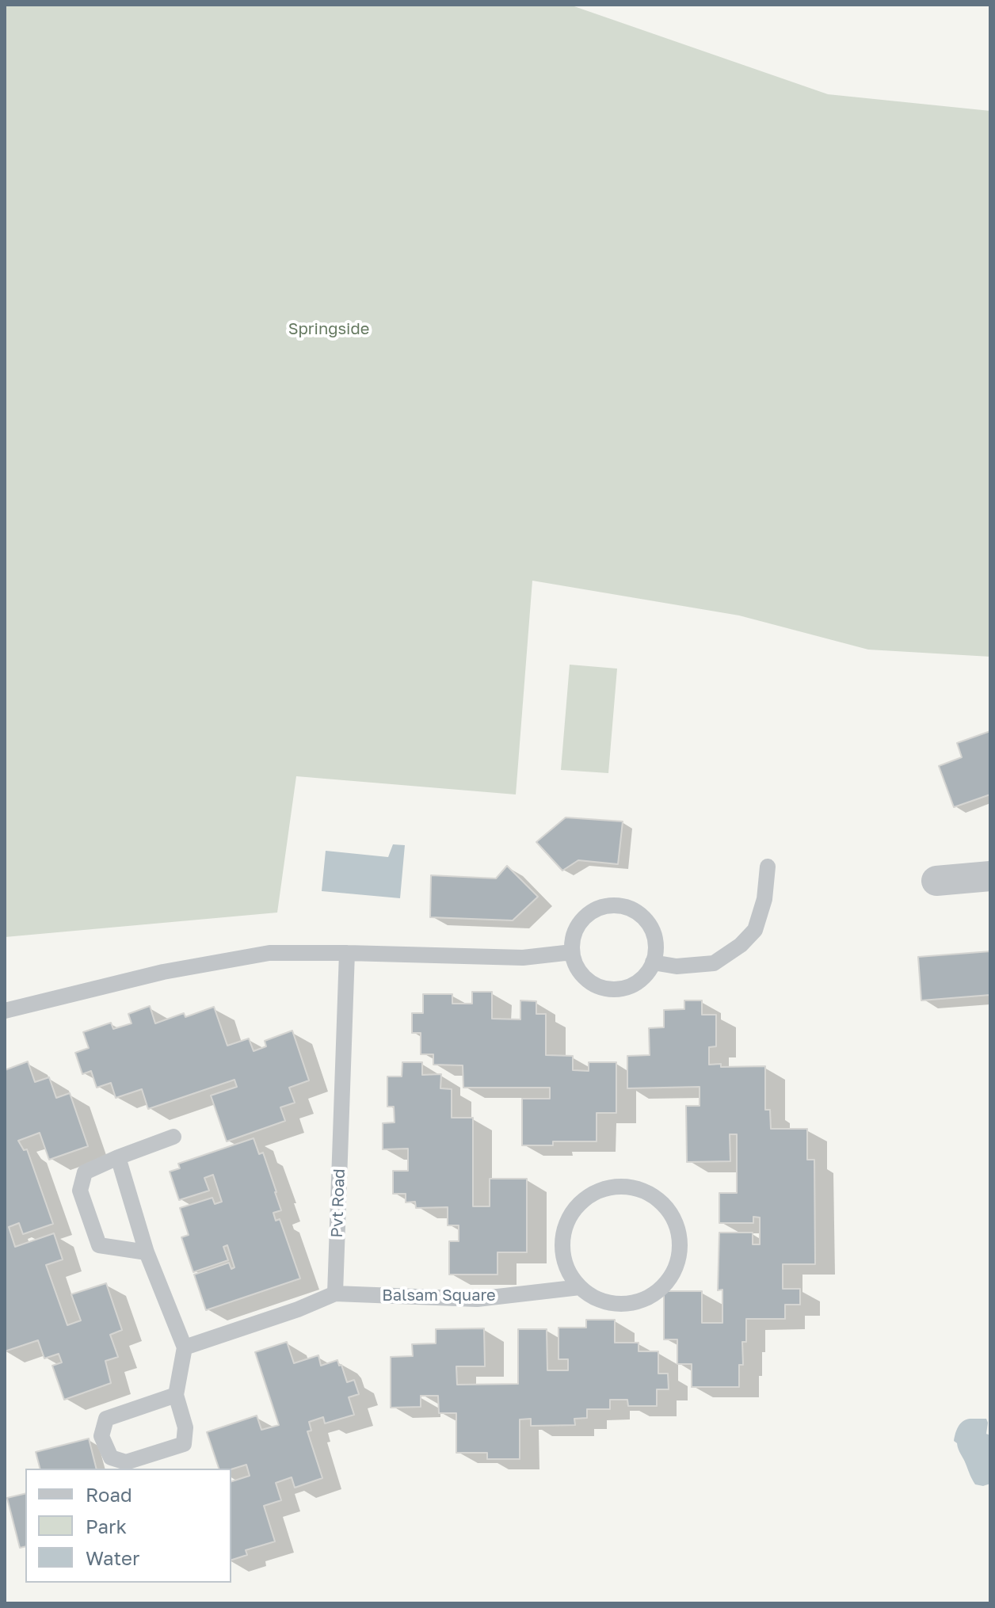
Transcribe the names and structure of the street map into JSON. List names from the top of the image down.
{
  "streets": {
    "lane": ["Pvt Road", "Balsam Square"]
  },
  "crossings": [
    ["Pvt Road", "Balsam Square"]
  ],
  "parks": ["Springside"],
  "legend": ["Road", "Park", "Water"]
}
